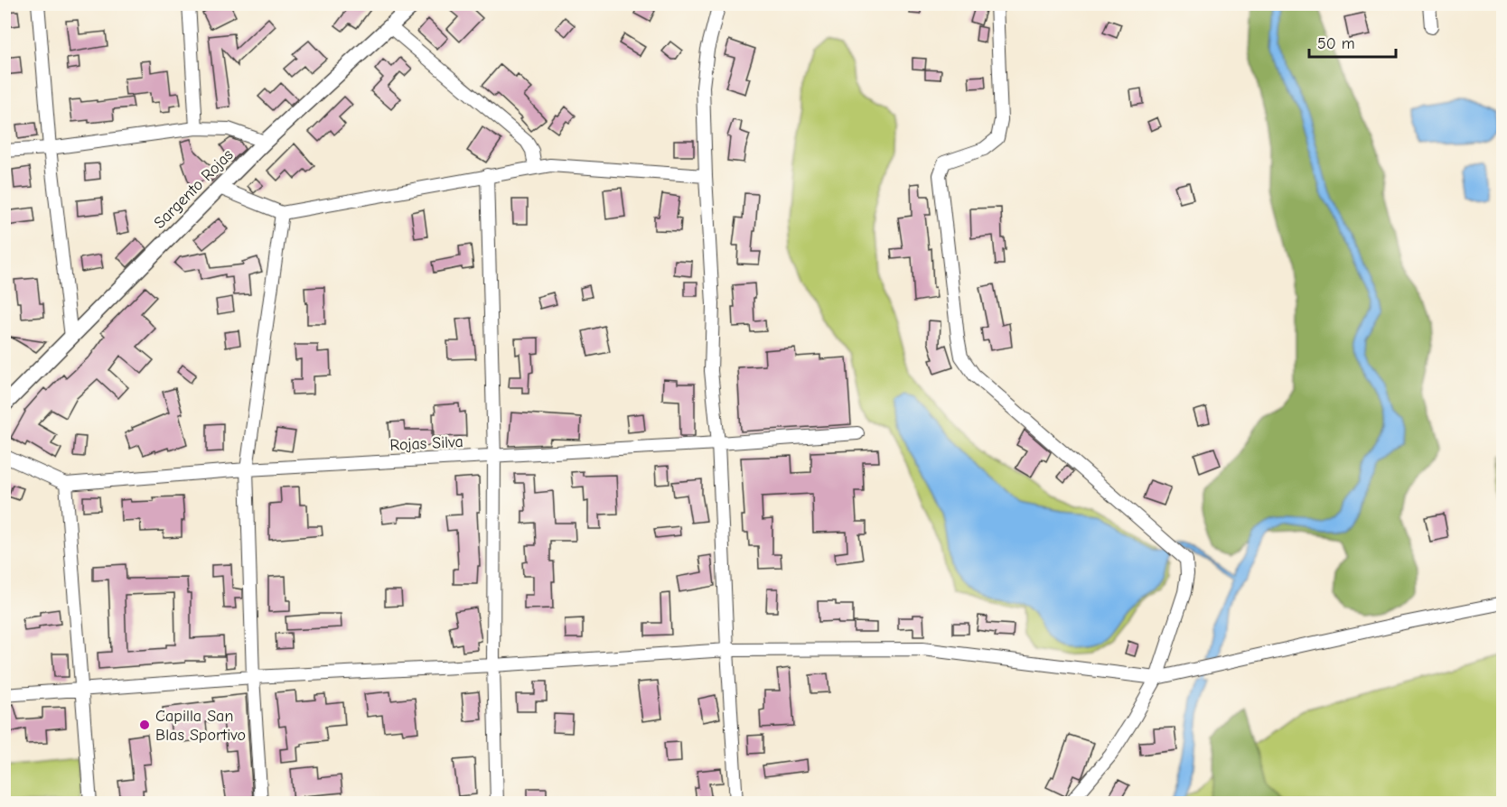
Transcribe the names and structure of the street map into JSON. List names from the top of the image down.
{
  "streets": {
    "street": ["Sargento Rojas", "Rojas Silva"]
  },
  "places": ["Capilla San Blas Sportivo"],
  "scale_bar": "50 m"
}
